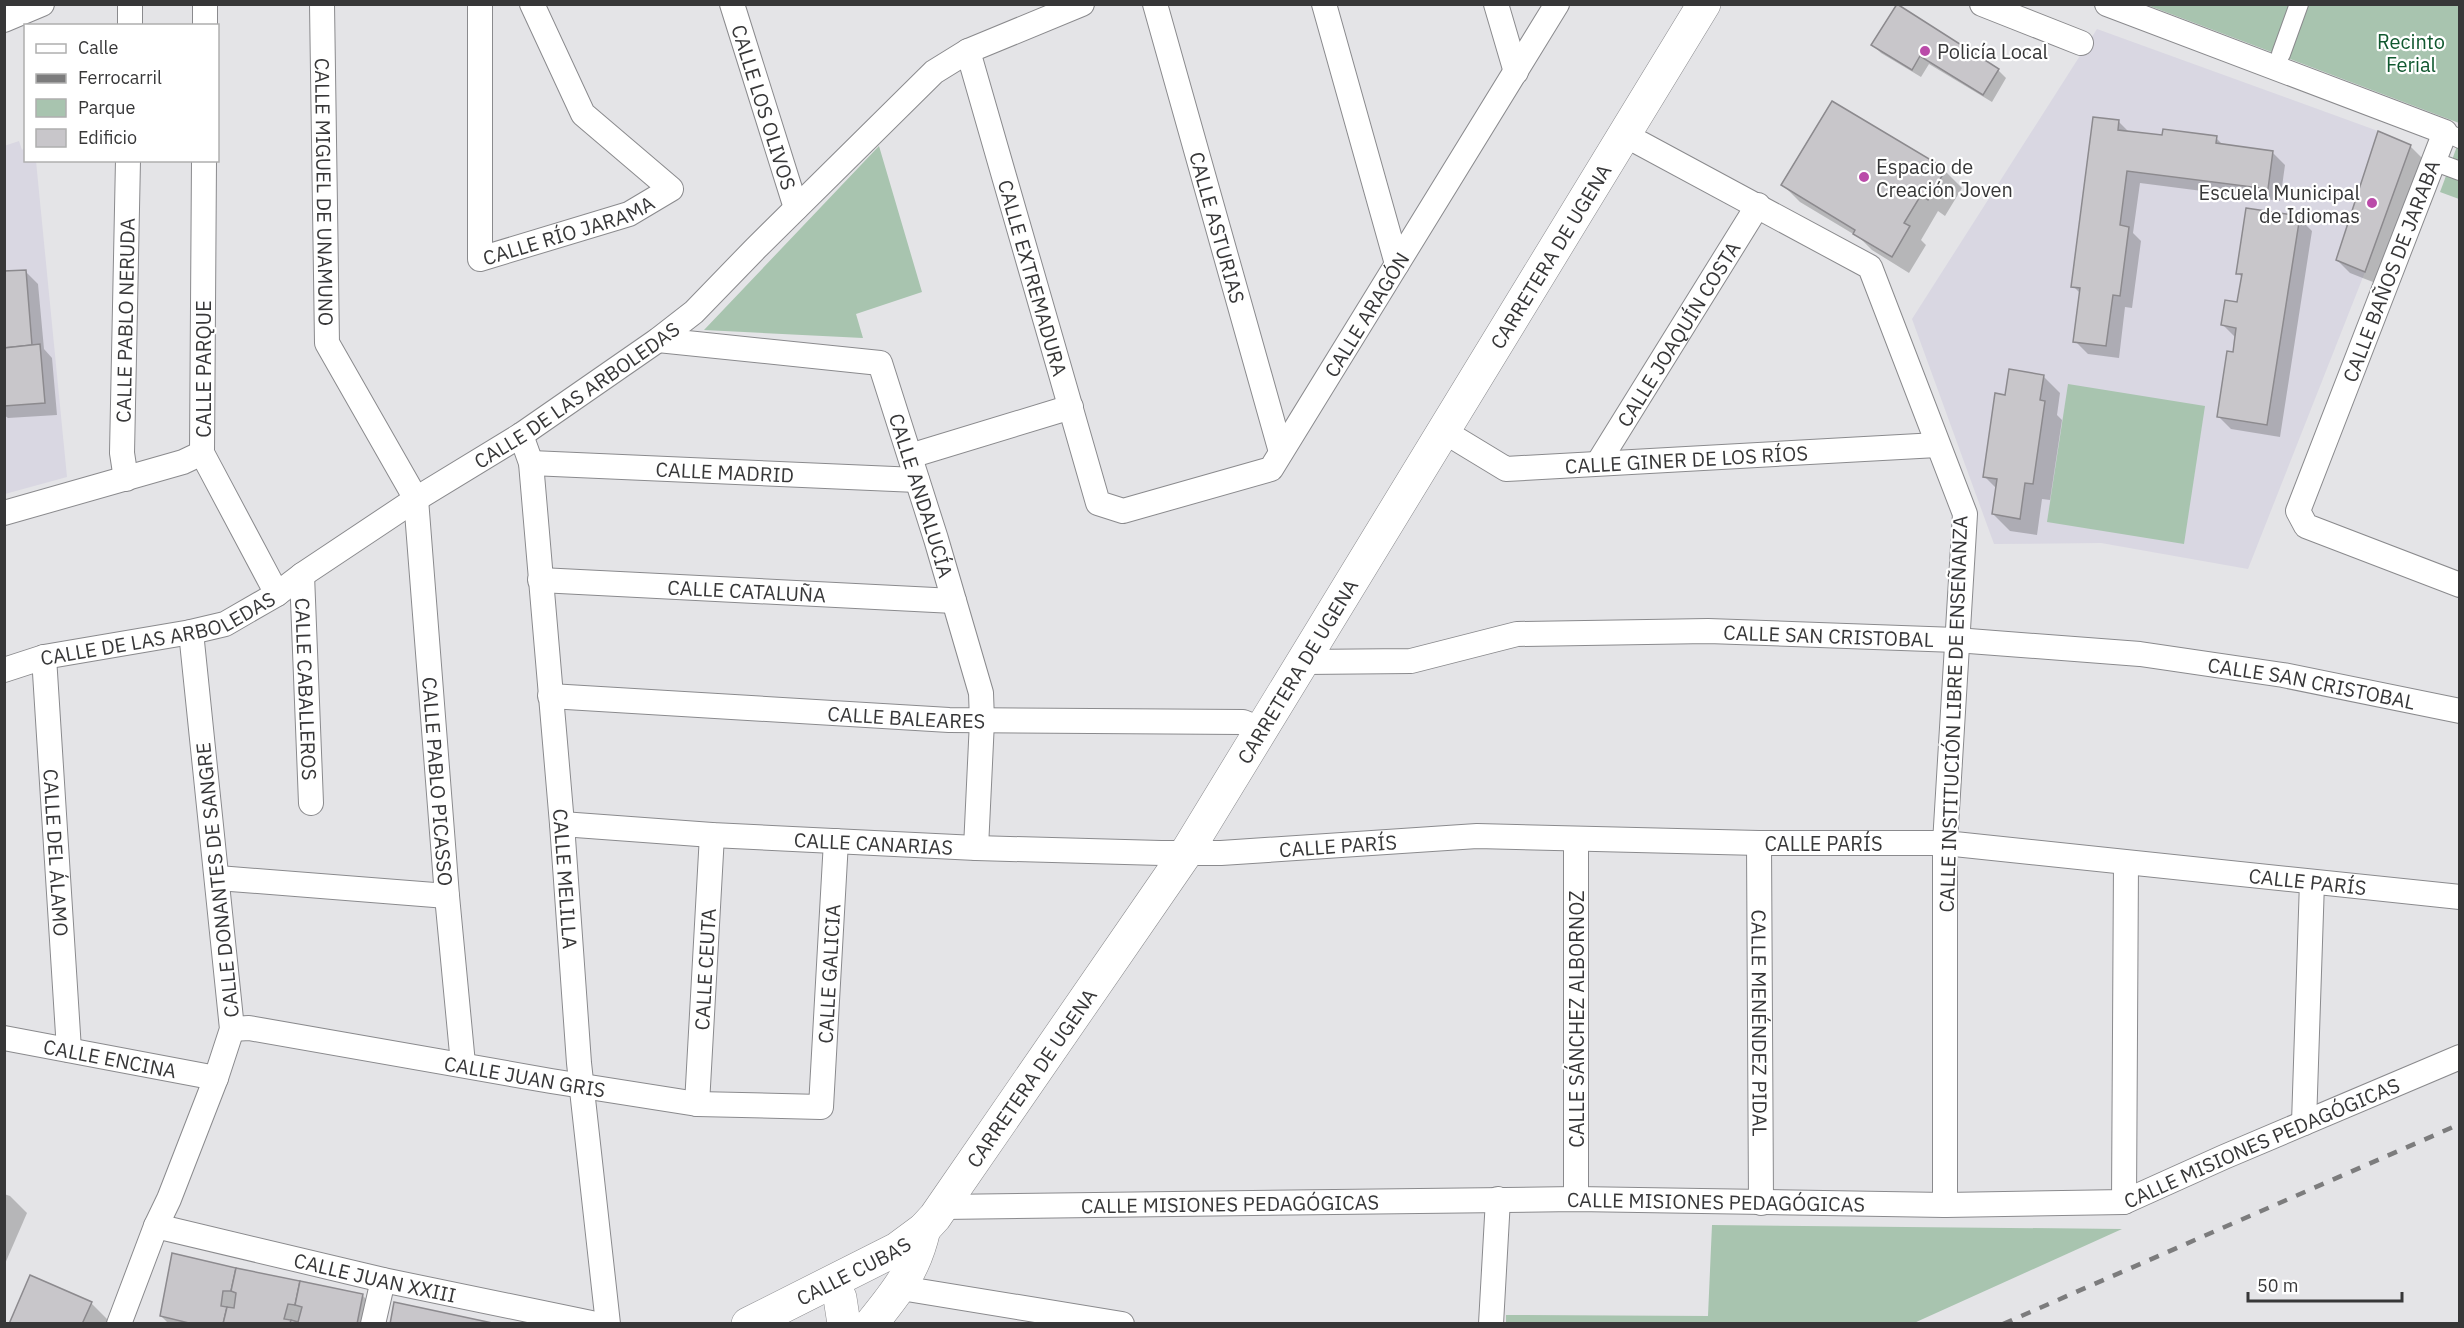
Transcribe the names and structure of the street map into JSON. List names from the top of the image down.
{
  "streets": {
    "main road": ["CARRETERA DE UGENA", "CALLE CUBAS"],
    "street": [
      "CALLE LOS OLIVOS",
      "CALLE MIGUEL DE UNAMUNO",
      "CALLE RÍO JARAMA",
      "CALLE ASTURIAS",
      "CALLE BAÑOS DE JARABA",
      "CALLE EXTREMADURA",
      "CALLE ARAGÓN",
      "CALLE PABLO NERUDA",
      "CALLE JOAQUÍN COSTA",
      "CALLE PARQUE",
      "CALLE DE LAS ARBOLEDAS",
      "CALLE GINER DE LOS RÍOS",
      "CALLE MADRID",
      "CALLE ANDALUCÍA",
      "CALLE CATALUÑA",
      "CALLE SAN CRISTOBAL",
      "CALLE CABALLEROS",
      "CALLE INSTITUCIÓN LIBRE DE ENSEÑANZA",
      "CALLE BALEARES",
      "CALLE PABLO PICASSO",
      "CALLE CANARIAS",
      "CALLE PARÍS",
      "CALLE DEL ÁLAMO",
      "CALLE MELILLA",
      "CALLE DONANTES DE SANGRE",
      "CALLE CEUTA",
      "CALLE GALICIA",
      "CALLE SÁNCHEZ ALBORNOZ",
      "CALLE MENÉNDEZ PIDAL",
      "CALLE ENCINA",
      "CALLE JUAN GRIS",
      "CALLE MISIONES PEDAGÓGICAS",
      "CALLE JUAN XXIII"
    ]
  },
  "crossings": [
    ["CALLE LOS OLIVOS", "CALLE DE LAS ARBOLEDAS"],
    ["CALLE MIGUEL DE UNAMUNO", "CALLE DE LAS ARBOLEDAS"],
    ["CALLE MIGUEL DE UNAMUNO", "CALLE PABLO PICASSO"],
    ["CALLE ASTURIAS", "CALLE ARAGÓN"],
    ["CARRETERA DE UGENA", "CALLE GINER DE LOS RÍOS"],
    ["CARRETERA DE UGENA", "CALLE SAN CRISTOBAL"],
    ["CARRETERA DE UGENA", "CALLE INSTITUCIÓN LIBRE DE ENSEÑANZA"],
    ["CARRETERA DE UGENA", "CALLE BALEARES"],
    ["CARRETERA DE UGENA", "CALLE CANARIAS"],
    ["CARRETERA DE UGENA", "CALLE PARÍS"],
    ["CARRETERA DE UGENA", "CALLE MISIONES PEDAGÓGICAS"],
    ["CARRETERA DE UGENA", "CALLE CUBAS"],
    ["CALLE EXTREMADURA", "CALLE ARAGÓN"],
    ["CALLE EXTREMADURA", "CALLE DE LAS ARBOLEDAS"],
    ["CALLE JOAQUÍN COSTA", "CALLE GINER DE LOS RÍOS"],
    ["CALLE JOAQUÍN COSTA", "CALLE INSTITUCIÓN LIBRE DE ENSEÑANZA"],
    ["CALLE PARQUE", "CALLE DE LAS ARBOLEDAS"],
    ["CALLE DE LAS ARBOLEDAS", "CALLE ANDALUCÍA"],
    ["CALLE DE LAS ARBOLEDAS", "CALLE CABALLEROS"],
    ["CALLE DE LAS ARBOLEDAS", "CALLE PABLO PICASSO"],
    ["CALLE DE LAS ARBOLEDAS", "CALLE DEL ÁLAMO"],
    ["CALLE DE LAS ARBOLEDAS", "CALLE MELILLA"],
    ["CALLE DE LAS ARBOLEDAS", "CALLE DONANTES DE SANGRE"],
    ["CALLE GINER DE LOS RÍOS", "CALLE INSTITUCIÓN LIBRE DE ENSEÑANZA"],
    ["CALLE MADRID", "CALLE ANDALUCÍA"],
    ["CALLE MADRID", "CALLE MELILLA"],
    ["CALLE ANDALUCÍA", "CALLE CATALUÑA"],
    ["CALLE ANDALUCÍA", "CALLE BALEARES"],
    ["CALLE ANDALUCÍA", "CALLE CANARIAS"],
    ["CALLE CATALUÑA", "CALLE MELILLA"],
    ["CALLE SAN CRISTOBAL", "CALLE INSTITUCIÓN LIBRE DE ENSEÑANZA"],
    ["CALLE INSTITUCIÓN LIBRE DE ENSEÑANZA", "CALLE PARÍS"],
    ["CALLE INSTITUCIÓN LIBRE DE ENSEÑANZA", "CALLE MISIONES PEDAGÓGICAS"],
    ["CALLE BALEARES", "CALLE MELILLA"],
    ["CALLE PABLO PICASSO", "CALLE JUAN GRIS"],
    ["CALLE CANARIAS", "CALLE PARÍS"],
    ["CALLE CANARIAS", "CALLE MELILLA"],
    ["CALLE CANARIAS", "CALLE CEUTA"],
    ["CALLE CANARIAS", "CALLE GALICIA"],
    ["CALLE PARÍS", "CALLE SÁNCHEZ ALBORNOZ"],
    ["CALLE PARÍS", "CALLE MENÉNDEZ PIDAL"],
    ["CALLE DEL ÁLAMO", "CALLE ENCINA"],
    ["CALLE MELILLA", "CALLE JUAN GRIS"],
    ["CALLE DONANTES DE SANGRE", "CALLE ENCINA"],
    ["CALLE DONANTES DE SANGRE", "CALLE JUAN GRIS"],
    ["CALLE DONANTES DE SANGRE", "CALLE JUAN XXIII"],
    ["CALLE CEUTA", "CALLE JUAN GRIS"],
    ["CALLE GALICIA", "CALLE JUAN GRIS"],
    ["CALLE SÁNCHEZ ALBORNOZ", "CALLE MISIONES PEDAGÓGICAS"],
    ["CALLE MENÉNDEZ PIDAL", "CALLE MISIONES PEDAGÓGICAS"],
    ["CALLE MISIONES PEDAGÓGICAS", "CALLE CUBAS"]
  ],
  "parks": ["Recinto Ferial"],
  "places": ["Policía Local", "Espacio de Creación Joven", "Escuela Municipal de Idiomas"],
  "legend": [
    "Calle",
    "Ferrocarril",
    "Parque",
    "Edificio"
  ],
  "scale_bar": "50 m"
}
